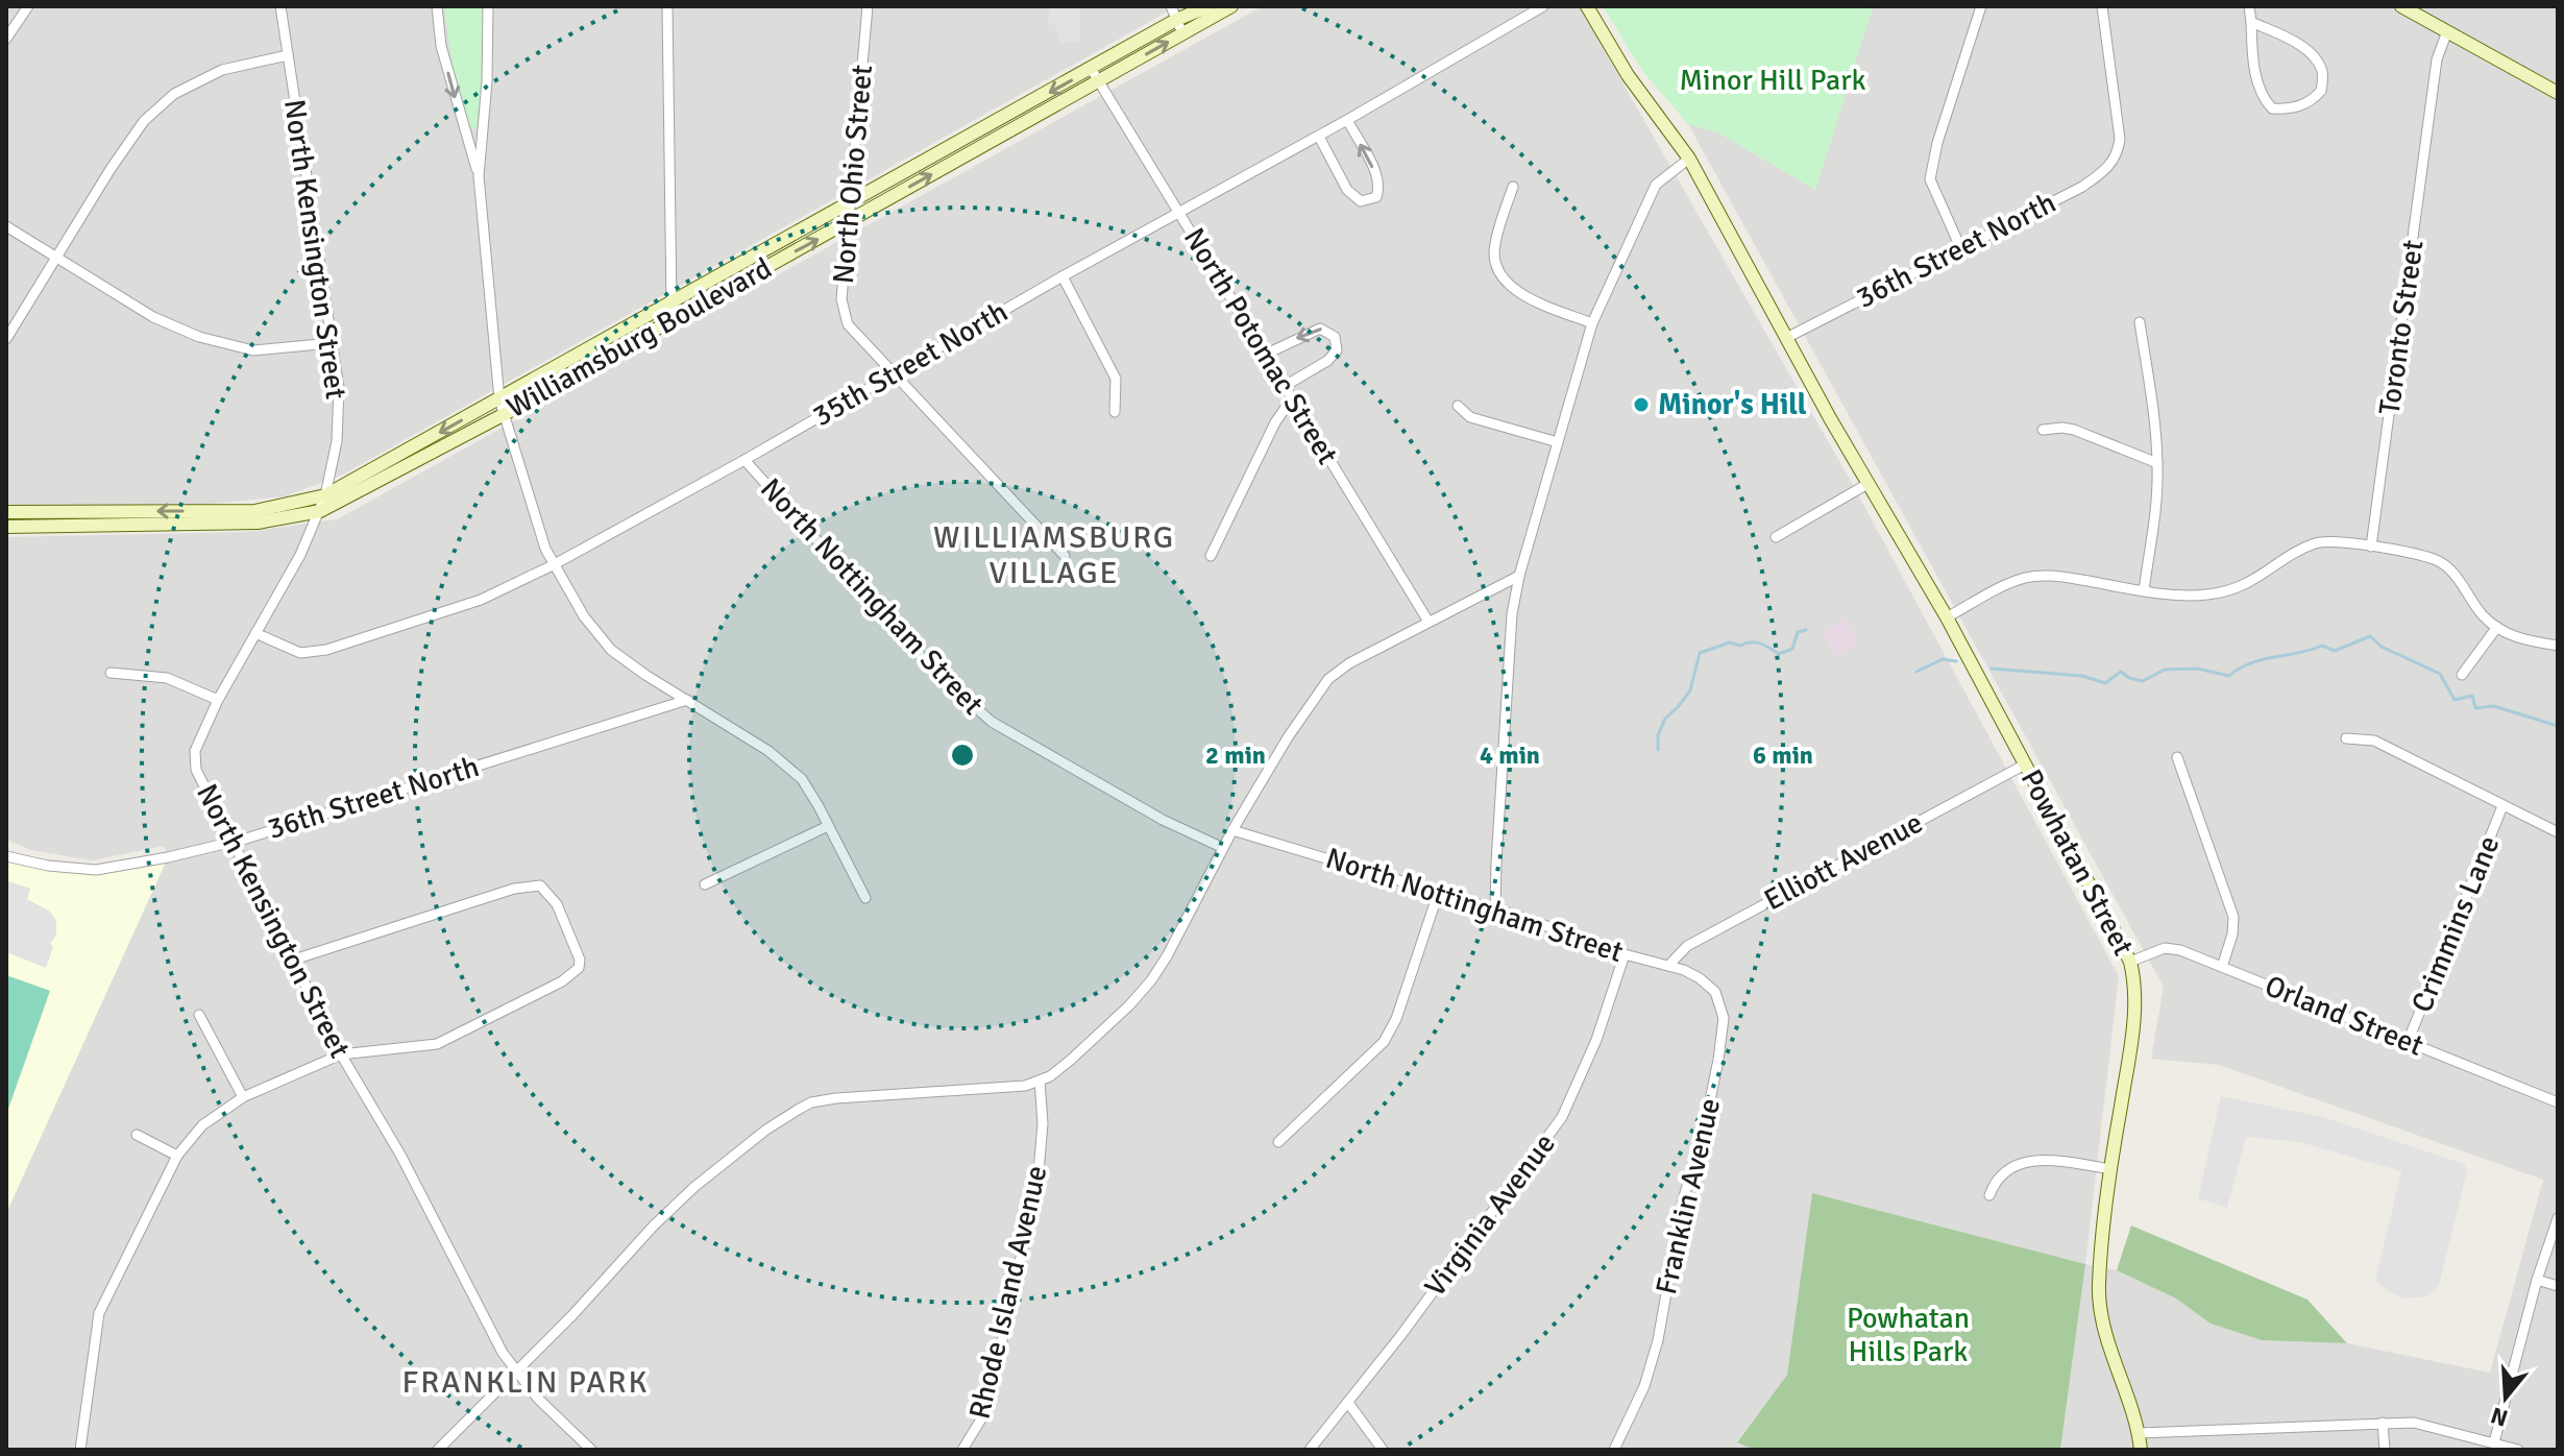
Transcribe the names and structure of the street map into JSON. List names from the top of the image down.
{
  "streets": {
    "main road": ["Williamsburg Boulevard", "Powhatan Street"],
    "street": [
      "North Ohio Street",
      "North Kensington Street",
      "36th Street North",
      "Toronto Street",
      "North Potomac Street",
      "35th Street North",
      "North Nottingham Street",
      "Elliott Avenue",
      "Crimmins Lane",
      "Orland Street",
      "Franklin Avenue",
      "Virginia Avenue",
      "Rhode Island Avenue"
    ]
  },
  "crossings": [
    ["North Ohio Street", "Williamsburg Boulevard"],
    ["North Ohio Street", "35th Street North"],
    ["North Kensington Street", "36th Street North"],
    ["North Kensington Street", "Williamsburg Boulevard"],
    ["North Kensington Street", "35th Street North"],
    ["36th Street North", "Powhatan Street"],
    ["Williamsburg Boulevard", "North Potomac Street"],
    ["North Potomac Street", "35th Street North"],
    ["35th Street North", "North Nottingham Street"],
    ["North Nottingham Street", "Elliott Avenue"],
    ["North Nottingham Street", "Franklin Avenue"],
    ["North Nottingham Street", "Virginia Avenue"],
    ["Elliott Avenue", "Powhatan Street"],
    ["Elliott Avenue", "Franklin Avenue"],
    ["Powhatan Street", "Orland Street"],
    ["Crimmins Lane", "Orland Street"]
  ],
  "districts": ["WILLIAMSBURG VILLAGE", "FRANKLIN PARK"],
  "parks": ["Minor Hill Park", "Powhatan Hills Park"],
  "places": ["Minor's Hill"],
  "north": "bottom",
  "rings": ["2 min", "4 min", "6 min"]
}
